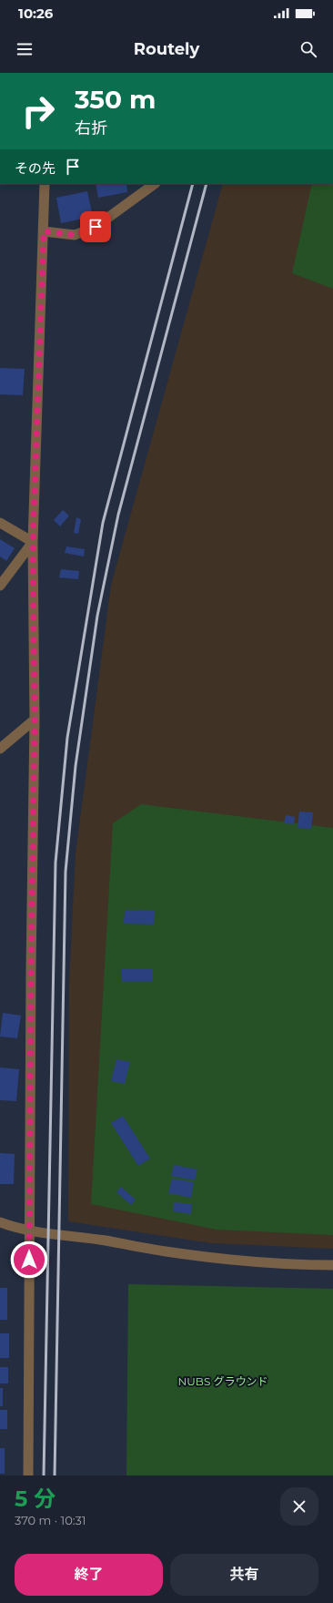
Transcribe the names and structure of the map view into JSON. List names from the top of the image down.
{
  "parks": ["NUBS グラウンド"],
  "page": {
    "status": "10:26",
    "header": "Routely",
    "turn": ["350 m", "右折"],
    "then": "その先",
    "heading": ["5 分", "370 m · 10:31"],
    "buttons": ["終了", "共有"]
  }
}
